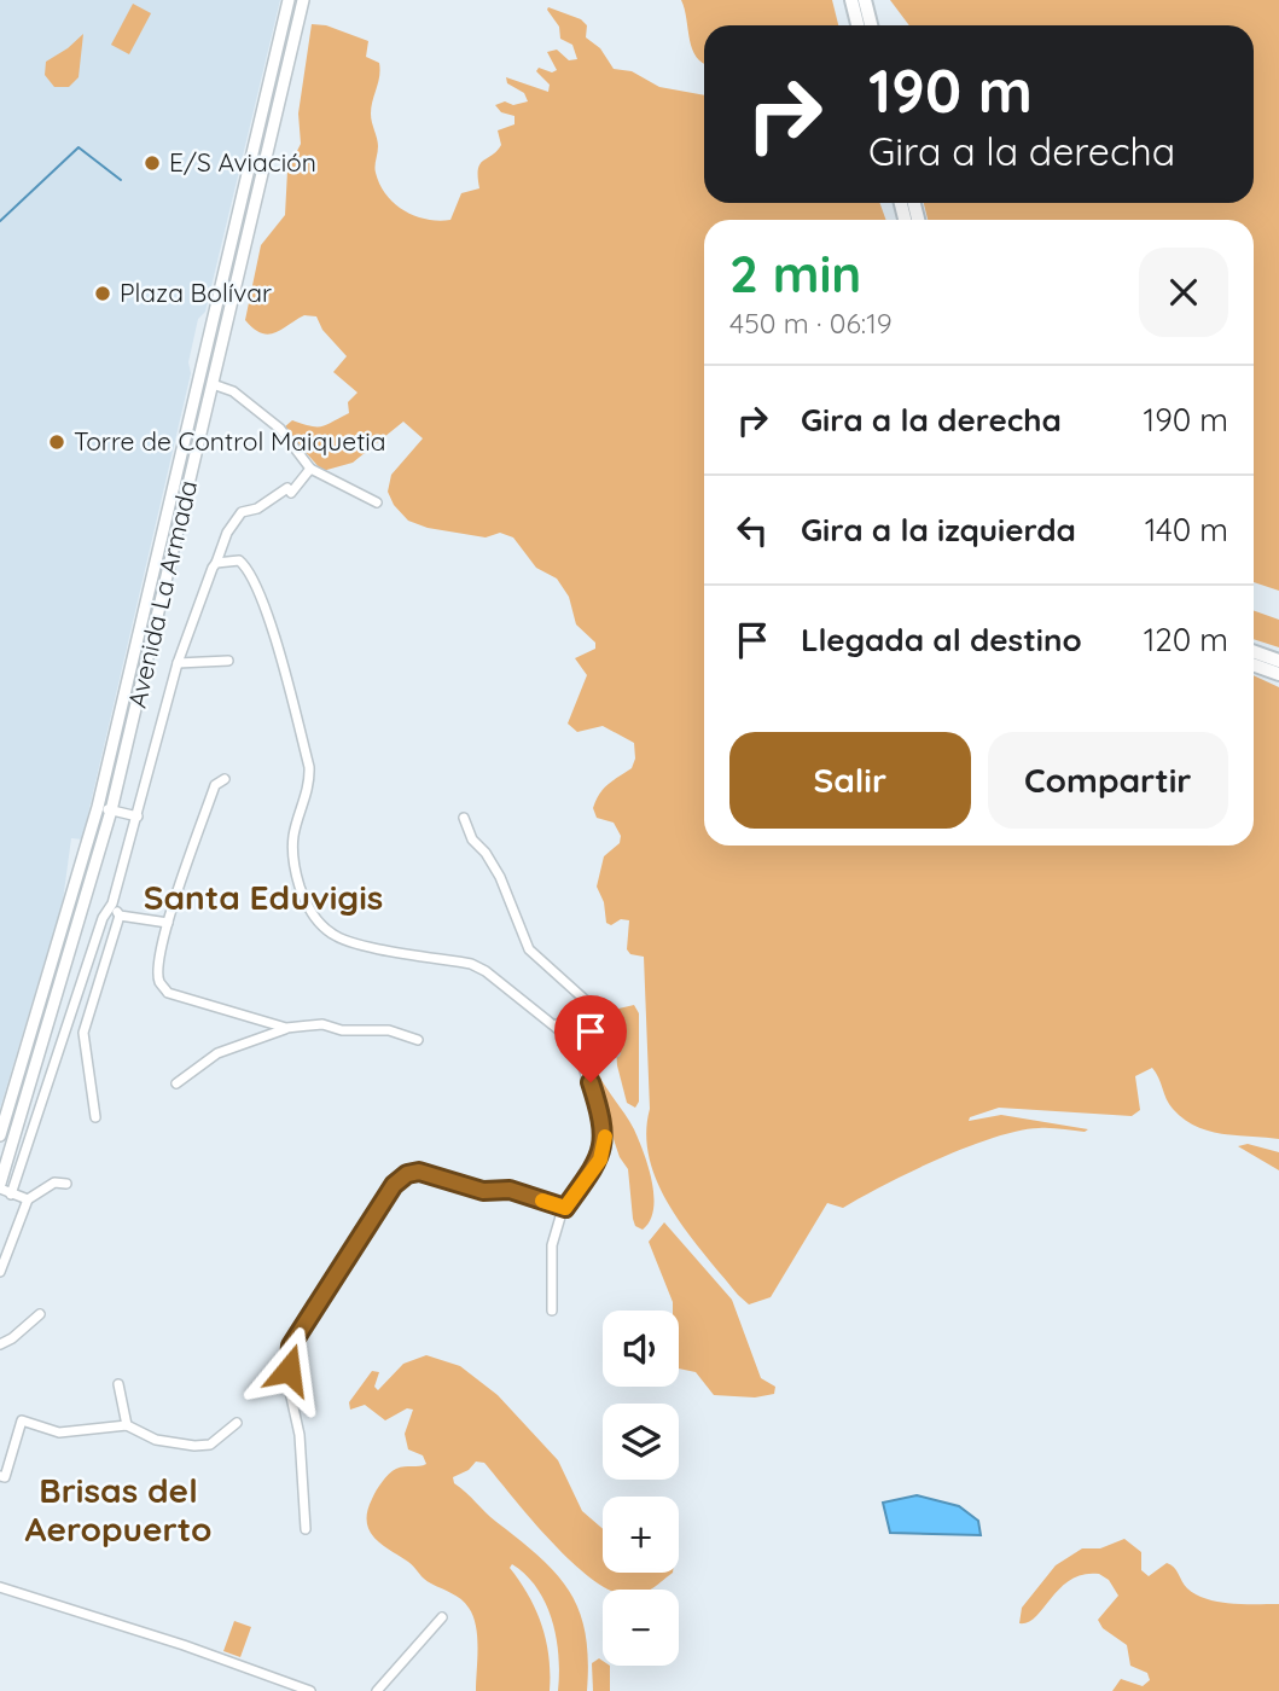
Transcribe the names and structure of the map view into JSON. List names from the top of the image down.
{
  "streets": {
    "main road": ["Avenida La Armada"]
  },
  "districts": ["Santa Eduvigis", "Brisas del Aeropuerto"],
  "places": ["E/S Aviación", "Plaza Bolívar", "Torre de Control Maiquetia"],
  "page": {
    "turn": ["190 m", "Gira a la derecha"],
    "heading": ["2 min", "450 m · 06:19"],
    "list": [
      {
        "name": "Gira a la derecha",
        "value": "190 m"
      },
      {
        "name": "Gira a la izquierda",
        "value": "140 m"
      },
      {
        "name": "Llegada al destino",
        "value": "120 m"
      }
    ],
    "buttons": ["Salir", "Compartir"],
    "map_buttons": ["+", "−"]
  }
}
